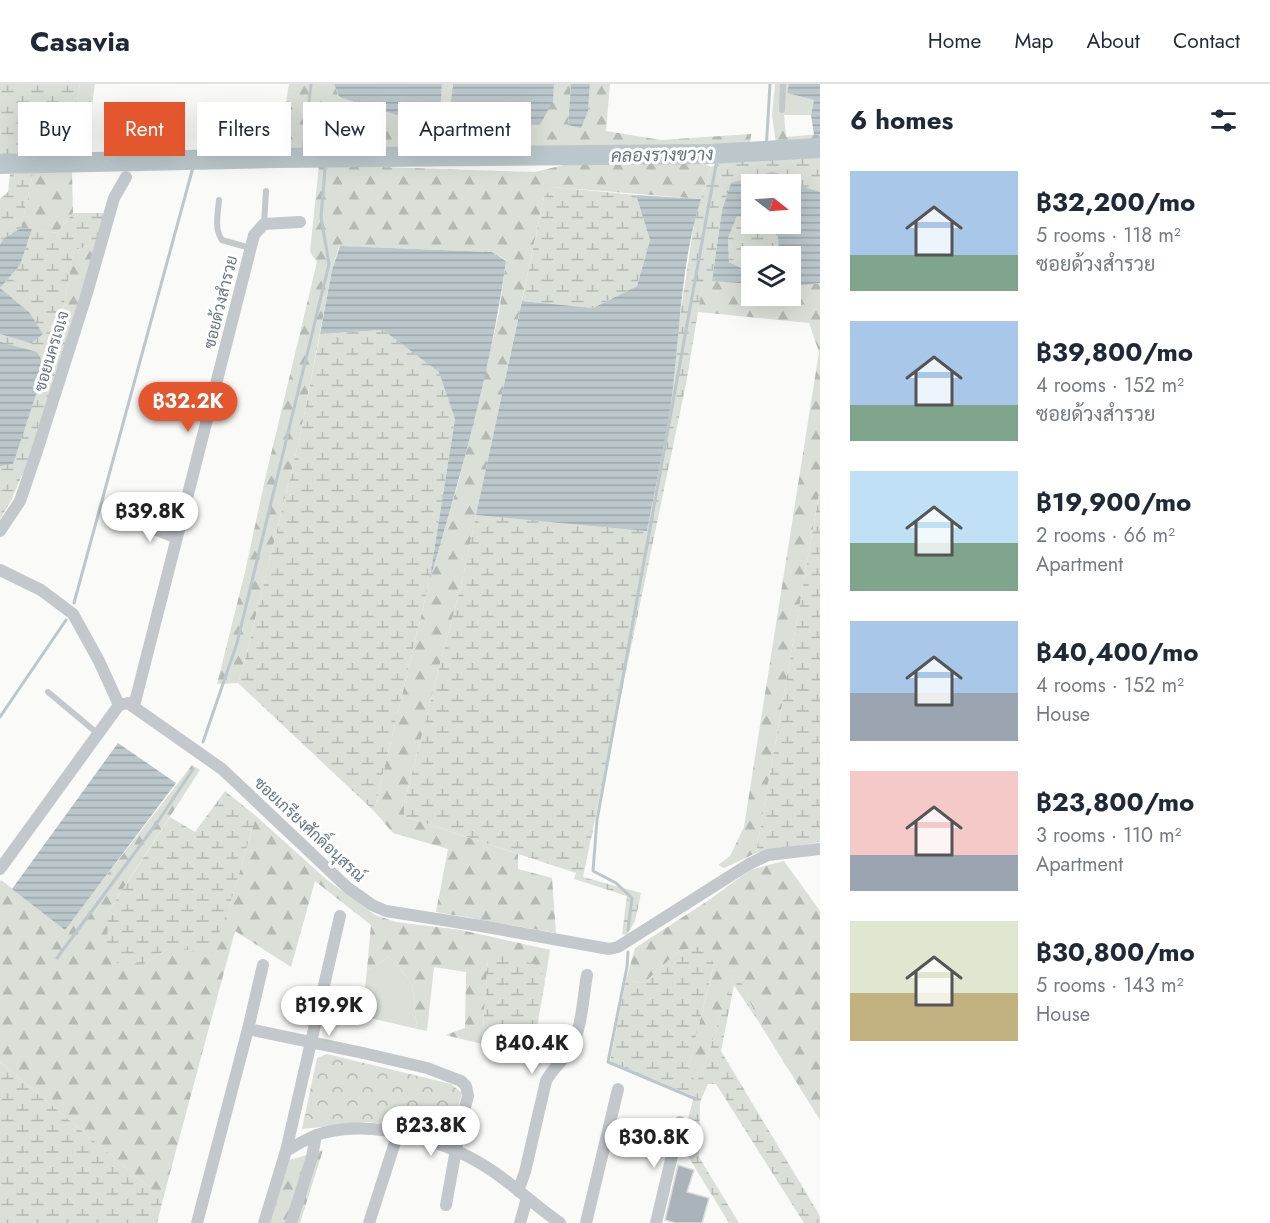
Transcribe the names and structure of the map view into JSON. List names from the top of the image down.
{
  "streets": {
    "street": ["ซอยด้วงสำรวย", "ซอยนครเจเจ", "ซอยเกรียงศักดิ์อนุสรณ์"]
  },
  "crossings": [
    ["ซอยด้วงสำรวย", "ซอยเกรียงศักดิ์อนุสรณ์"]
  ],
  "water": ["คลองรางขวาง"],
  "north": "right",
  "page": {
    "header": "Casavia",
    "nav": [
      "Home",
      "Map",
      "About",
      "Contact"
    ],
    "heading": "6 homes",
    "chip": [
      "Buy",
      "Rent",
      "Filters",
      "New",
      "Apartment"
    ],
    "list": [
      {
        "name": "฿32,200/mo",
        "note": "5 rooms · 118 m² · ซอยด้วงสำรวย"
      },
      {
        "name": "฿39,800/mo",
        "note": "4 rooms · 152 m² · ซอยด้วงสำรวย"
      },
      {
        "name": "฿19,900/mo",
        "note": "2 rooms · 66 m² · Apartment"
      },
      {
        "name": "฿40,400/mo",
        "note": "4 rooms · 152 m² · House"
      },
      {
        "name": "฿23,800/mo",
        "note": "3 rooms · 110 m² · Apartment"
      },
      {
        "name": "฿30,800/mo",
        "note": "5 rooms · 143 m² · House"
      }
    ],
    "price": [
      "฿32.2K",
      "฿39.8K",
      "฿19.9K",
      "฿40.4K",
      "฿23.8K",
      "฿30.8K"
    ]
  }
}
